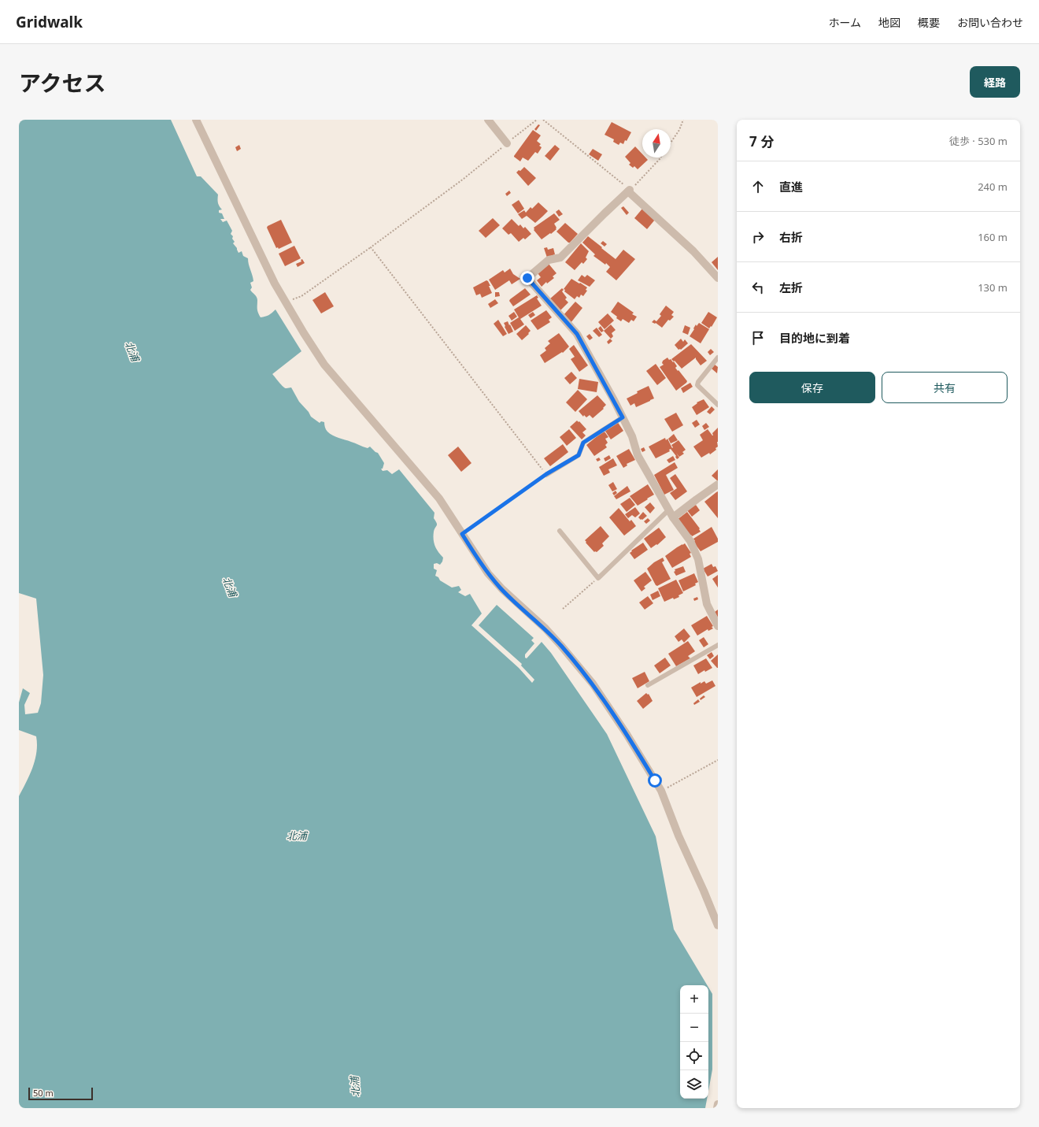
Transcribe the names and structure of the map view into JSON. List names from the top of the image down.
{
  "water": ["北浦"],
  "scale_bar": "50 m",
  "north": "top",
  "page": {
    "header": "Gridwalk",
    "nav": [
      "ホーム",
      "地図",
      "概要",
      "お問い合わせ"
    ],
    "title": "アクセス",
    "buttons": [
      "経路",
      ["保存", "共有"]
    ],
    "heading": ["7 分", "徒歩 · 530 m"],
    "list": [
      ["直進", "240 m"],
      ["右折", "160 m"],
      ["左折", "130 m"],
      "目的地に到着"
    ],
    "map_buttons": ["+", "−"],
    "scale": "50 m"
  }
}
